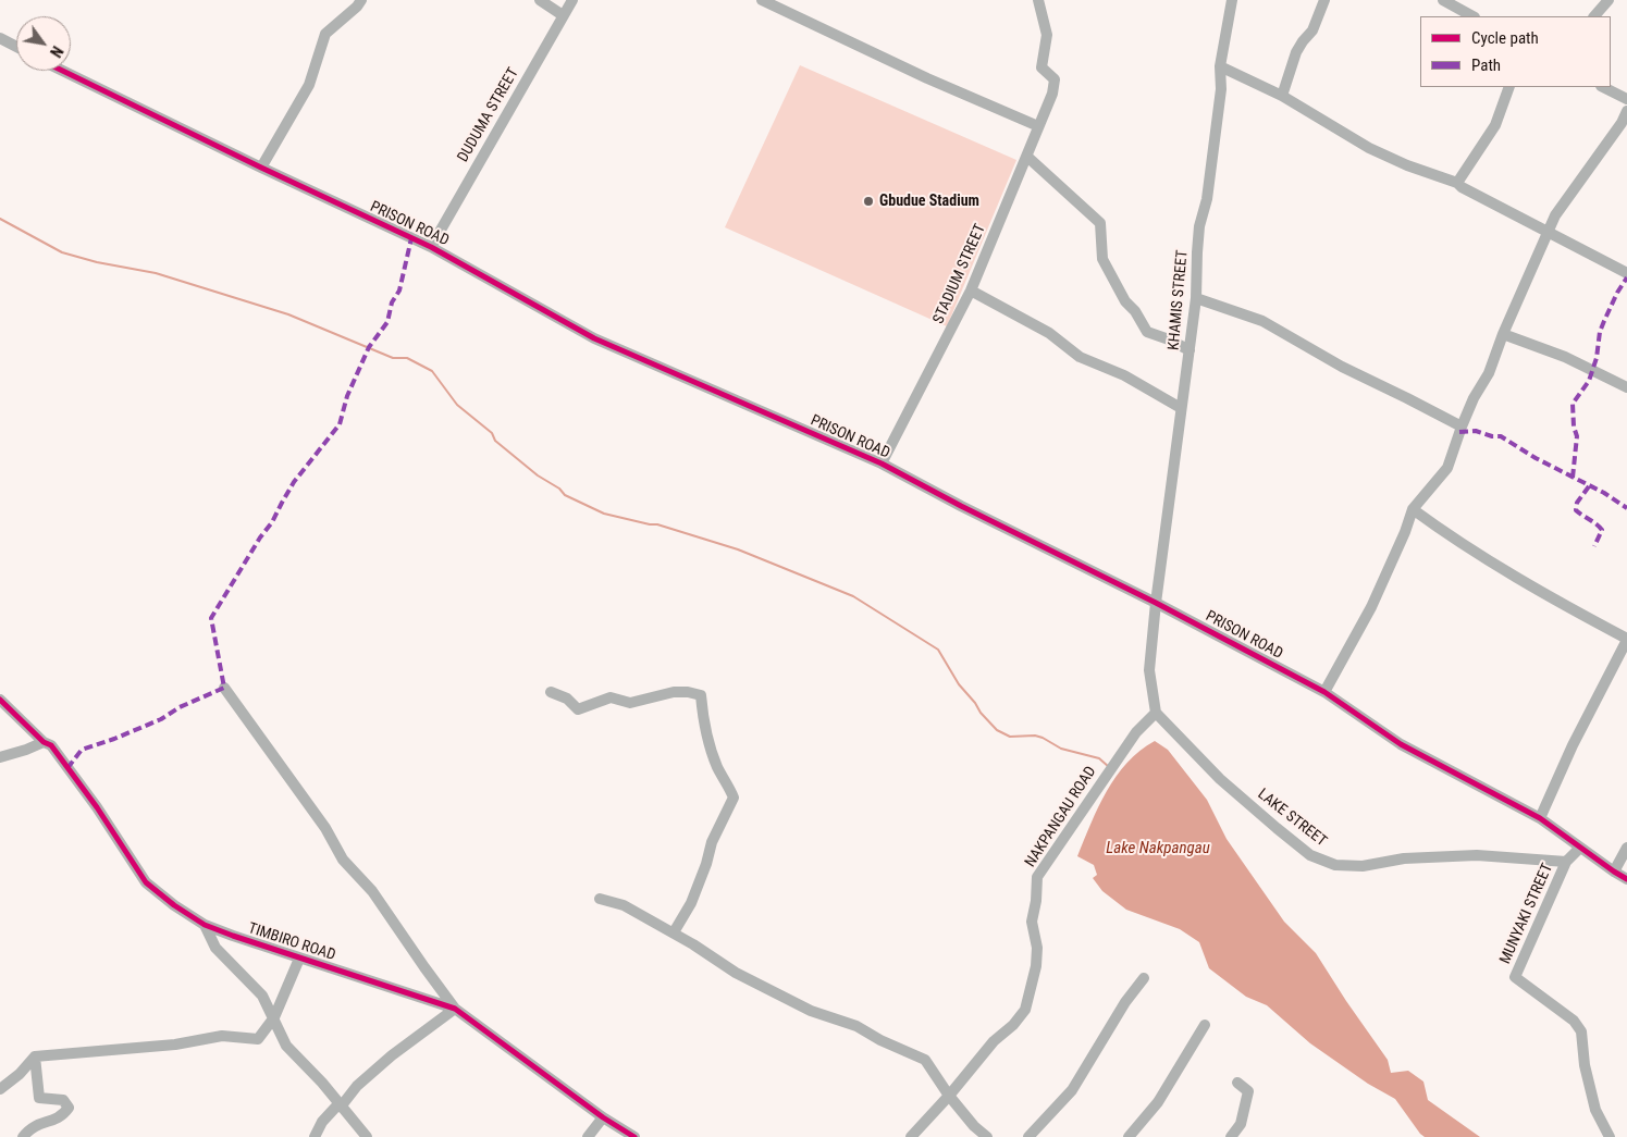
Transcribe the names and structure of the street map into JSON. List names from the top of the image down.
{
  "streets": {
    "street": [
      "DUDUMA STREET",
      "PRISON ROAD",
      "STADIUM STREET",
      "KHAMIS STREET",
      "NAKPANGAU ROAD",
      "LAKE STREET",
      "MUNYAKI STREET",
      "TIMBIRO ROAD"
    ]
  },
  "crossings": [
    ["DUDUMA STREET", "PRISON ROAD"],
    ["PRISON ROAD", "STADIUM STREET"],
    ["PRISON ROAD", "KHAMIS STREET"],
    ["NAKPANGAU ROAD", "LAKE STREET"],
    ["LAKE STREET", "MUNYAKI STREET"]
  ],
  "water": ["Lake Nakpangau"],
  "places": ["Gbudue Stadium"],
  "legend": ["Cycle path", "Path"],
  "north": "bottom right"
}
